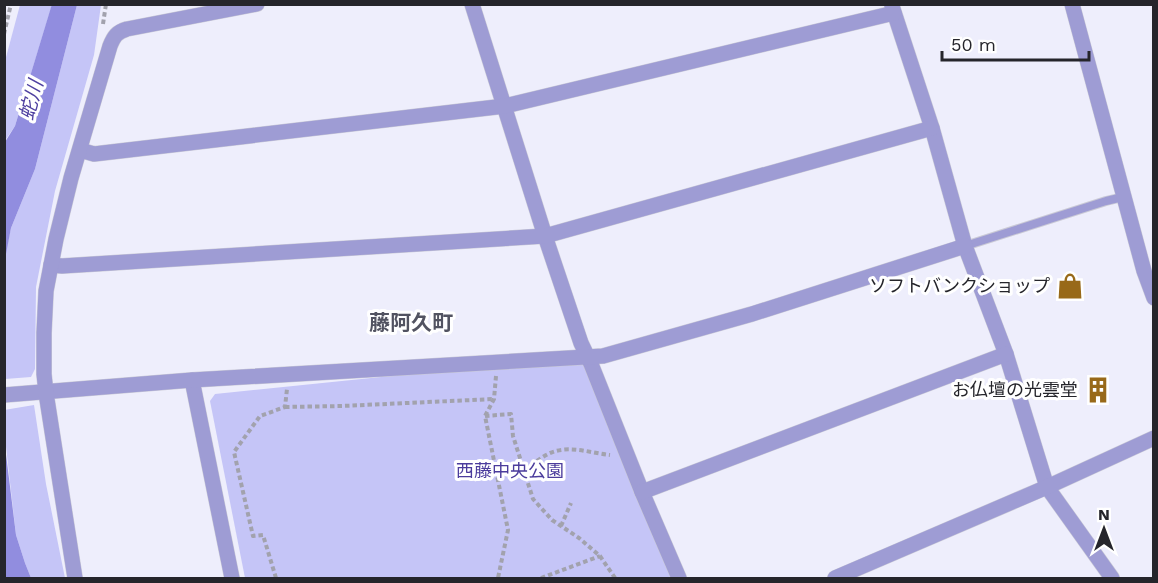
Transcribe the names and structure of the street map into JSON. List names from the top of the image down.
{
  "districts": ["藤阿久町"],
  "water": ["蛇川"],
  "parks": ["西藤中央公園"],
  "places": {
    "shop": ["ソフトバンクショップ"],
    "building": ["お仏壇の光雲堂"]
  },
  "scale_bar": "50 m",
  "north": "top"
}
